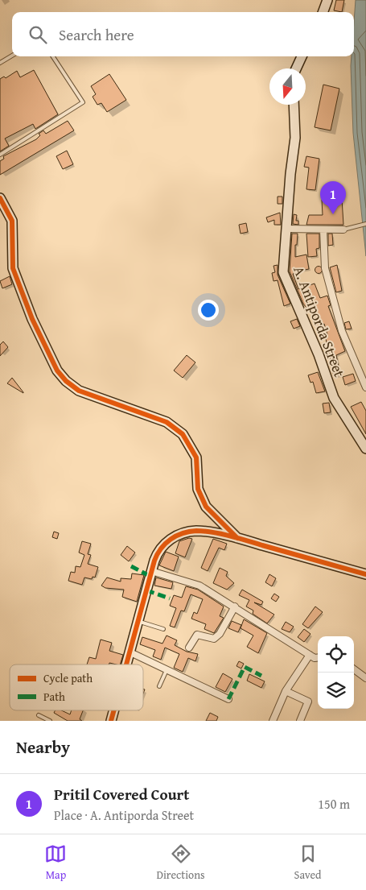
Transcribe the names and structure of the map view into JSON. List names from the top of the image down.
{
  "streets": {
    "street": ["A. Antiporda Street"]
  },
  "legend": ["Cycle path", "Path"],
  "north": "bottom",
  "page": {
    "search": "Search here",
    "pins": "1",
    "heading": "Nearby",
    "list": [
      {
        "mark": "1",
        "name": "Pritil Covered Court",
        "note": "Place · A. Antiporda Street",
        "value": "150 m"
      }
    ],
    "nav": ["Map", "Directions", "Saved"]
  }
}
